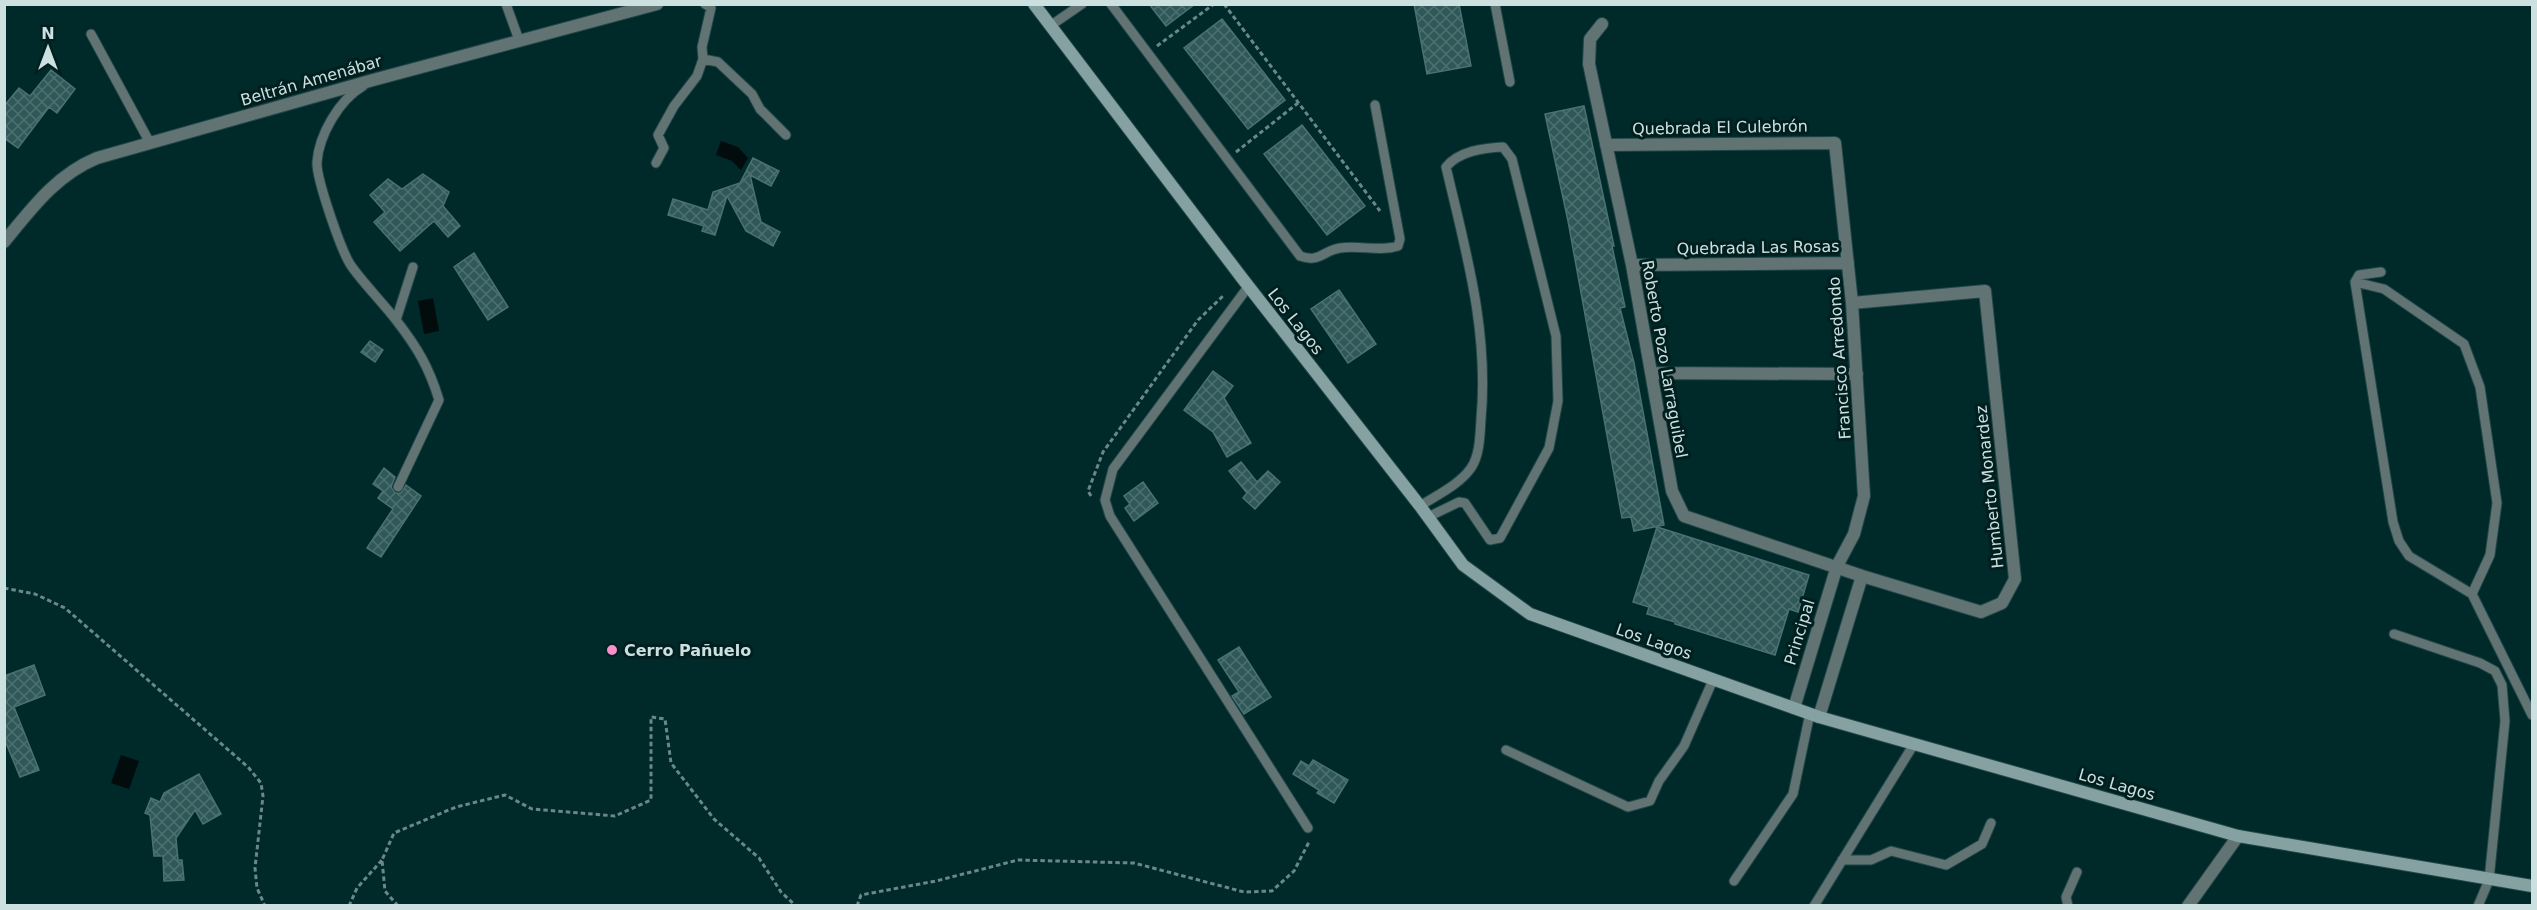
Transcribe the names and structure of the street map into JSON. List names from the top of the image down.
{
  "streets": {
    "main road": ["Los Lagos"],
    "street": [
      "Beltrán Amenábar",
      "Quebrada El Culebrón",
      "Quebrada Las Rosas",
      "Francisco Arredondo",
      "Roberto Pozo Larraguibel",
      "Humberto Monardez",
      "Principal"
    ]
  },
  "crossings": [
    ["Quebrada El Culebrón", "Francisco Arredondo"],
    ["Quebrada El Culebrón", "Roberto Pozo Larraguibel"],
    ["Quebrada Las Rosas", "Francisco Arredondo"],
    ["Quebrada Las Rosas", "Roberto Pozo Larraguibel"],
    ["Los Lagos", "Principal"],
    ["Francisco Arredondo", "Roberto Pozo Larraguibel"],
    ["Francisco Arredondo", "Humberto Monardez"],
    ["Francisco Arredondo", "Principal"],
    ["Roberto Pozo Larraguibel", "Humberto Monardez"],
    ["Roberto Pozo Larraguibel", "Principal"]
  ],
  "places": ["Cerro Pañuelo"],
  "north": "top"
}
